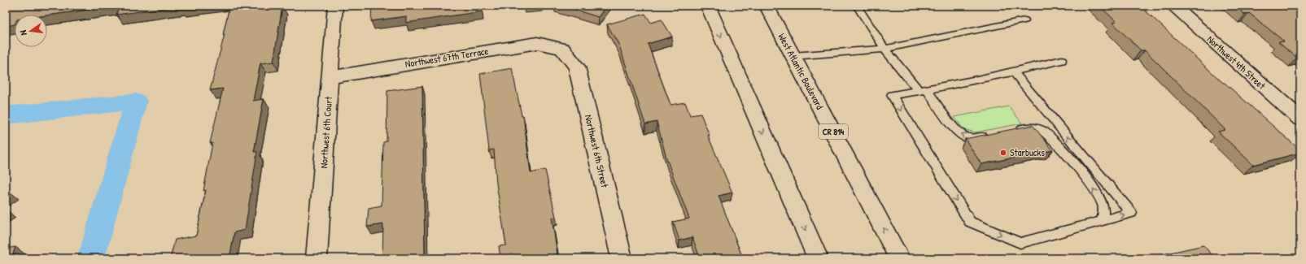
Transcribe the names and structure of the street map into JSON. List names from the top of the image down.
{
  "streets": {
    "street": [
      "Northwest 67th Terrace",
      "Northwest 4th Street",
      "West Atlantic Boulevard",
      "CR 814",
      "Northwest 6th Court",
      "Northwest 6th Street"
    ]
  },
  "crossings": [
    ["Northwest 67th Terrace", "Northwest 6th Court"],
    ["Northwest 67th Terrace", "Northwest 6th Street"]
  ],
  "places": ["Starbucks"],
  "north": "left"
}
